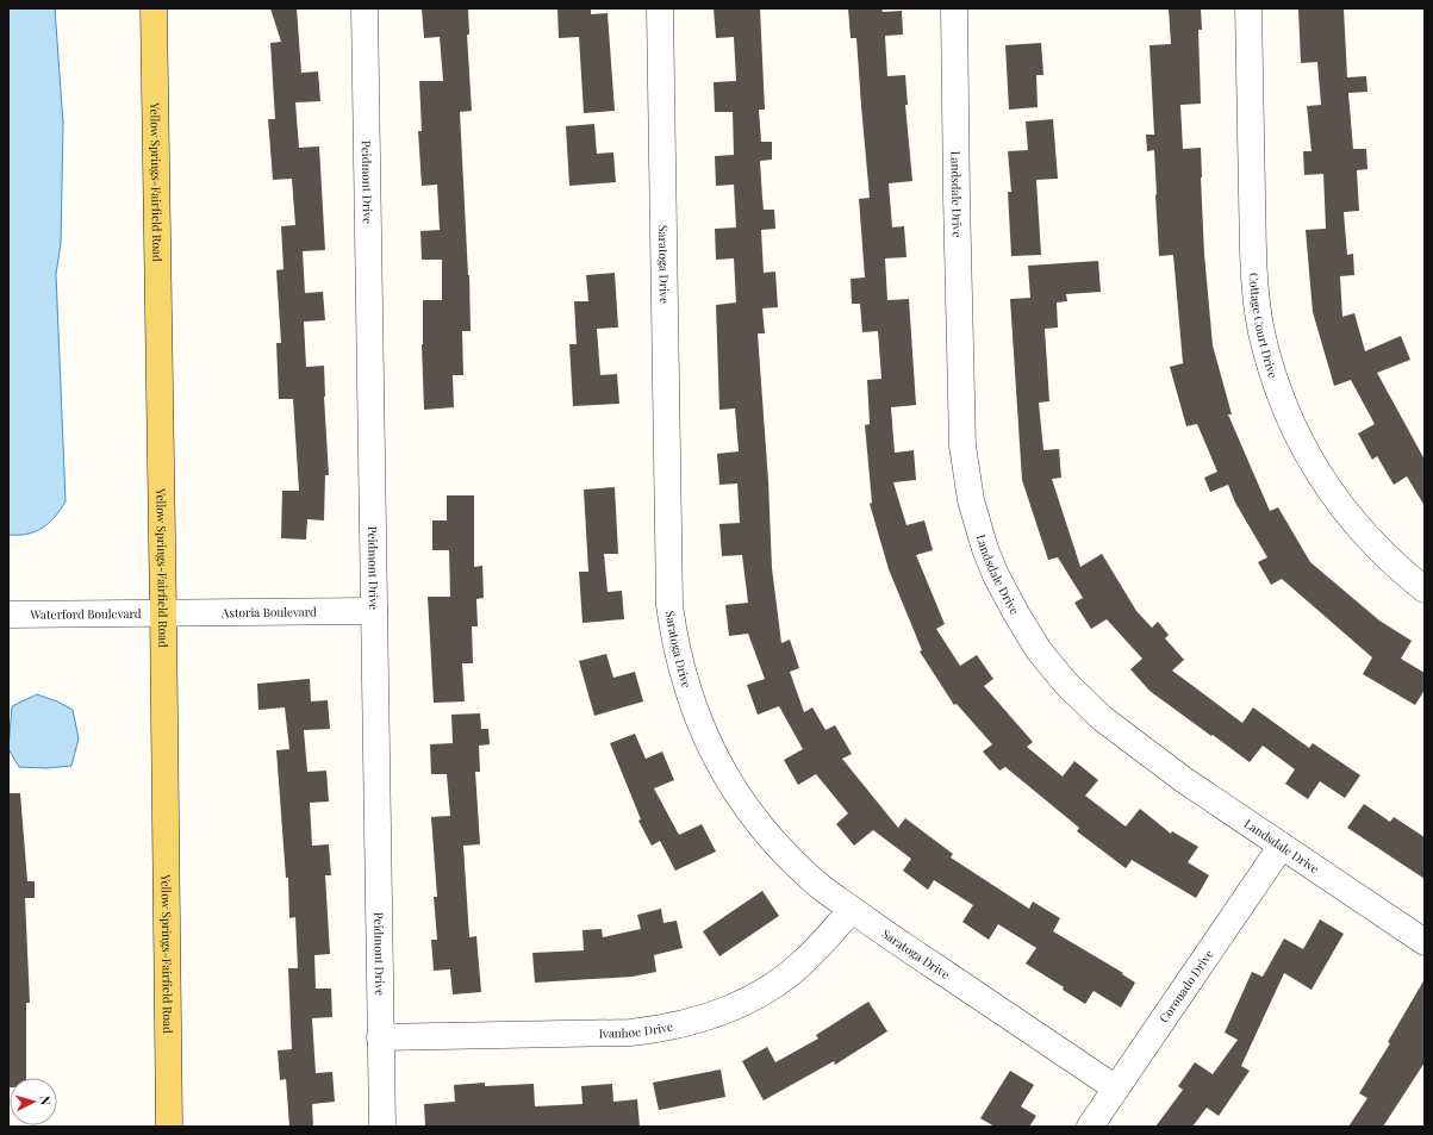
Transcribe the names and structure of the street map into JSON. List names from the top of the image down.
{
  "streets": {
    "main road": ["Yellow Springs-Fairfield Road"],
    "street": [
      "Peidmont Drive",
      "Landsdale Drive",
      "Saratoga Drive",
      "Cottage Court Drive",
      "Astoria Boulevard",
      "Waterford Boulevard",
      "Coronado Drive",
      "Ivanhoe Drive"
    ]
  },
  "crossings": [
    ["Yellow Springs-Fairfield Road", "Astoria Boulevard"],
    ["Yellow Springs-Fairfield Road", "Waterford Boulevard"],
    ["Peidmont Drive", "Astoria Boulevard"],
    ["Peidmont Drive", "Ivanhoe Drive"],
    ["Landsdale Drive", "Coronado Drive"],
    ["Saratoga Drive", "Coronado Drive"],
    ["Saratoga Drive", "Ivanhoe Drive"],
    ["Astoria Boulevard", "Waterford Boulevard"]
  ],
  "north": "right"
}
